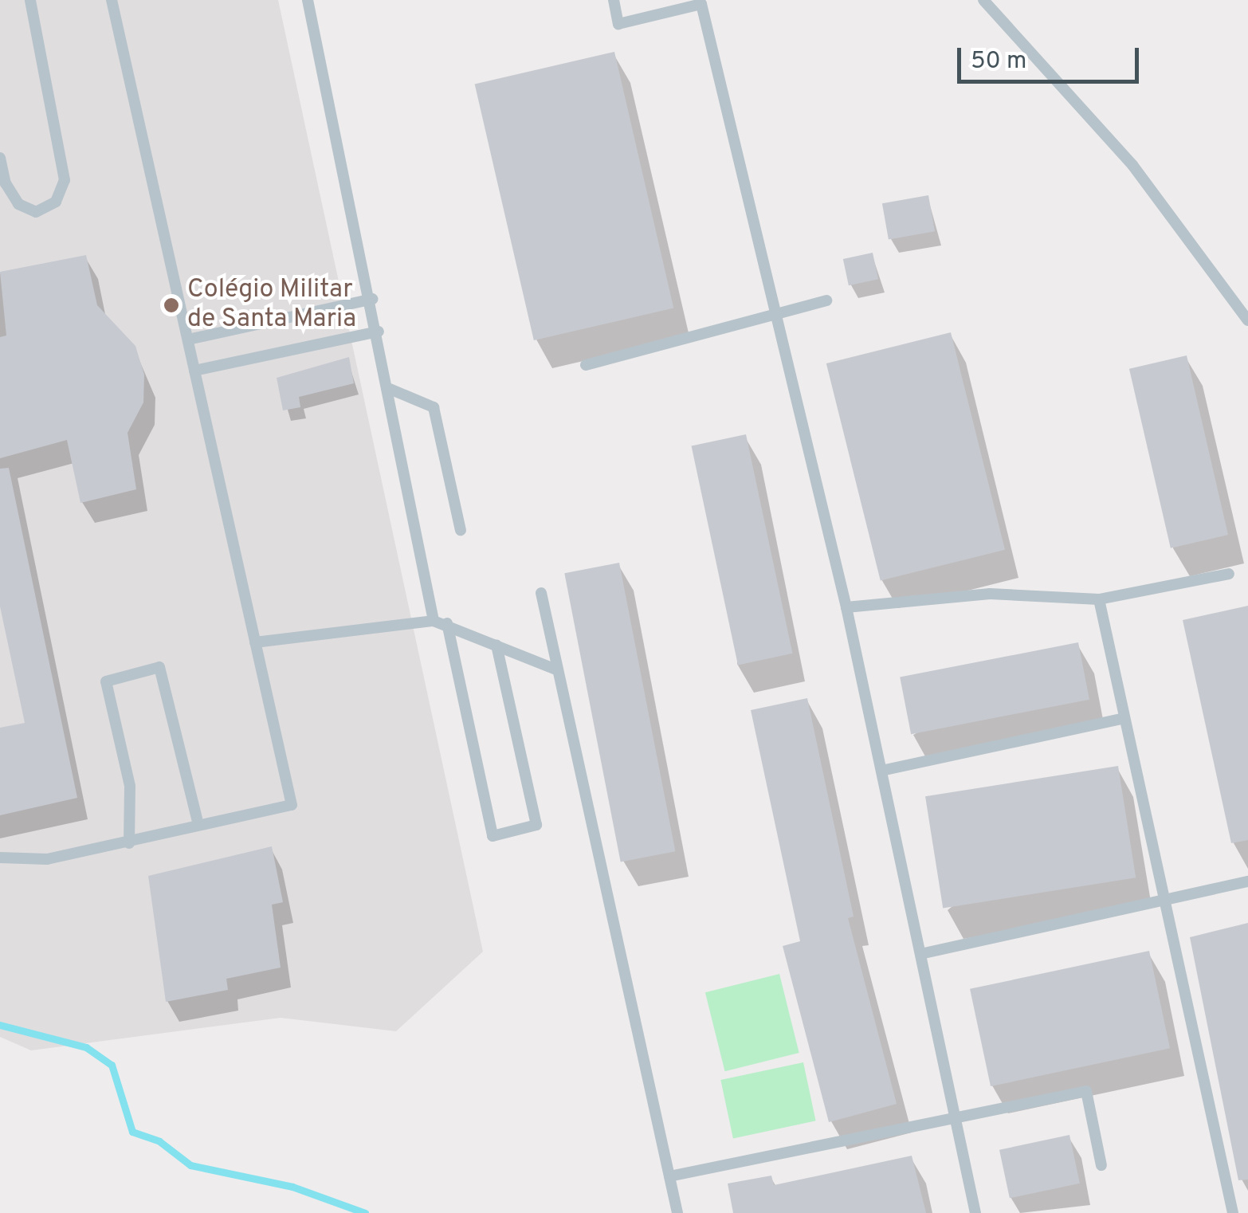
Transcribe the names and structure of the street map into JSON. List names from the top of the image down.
{
  "places": ["Colégio Militar de Santa Maria"],
  "scale_bar": "50 m"
}
